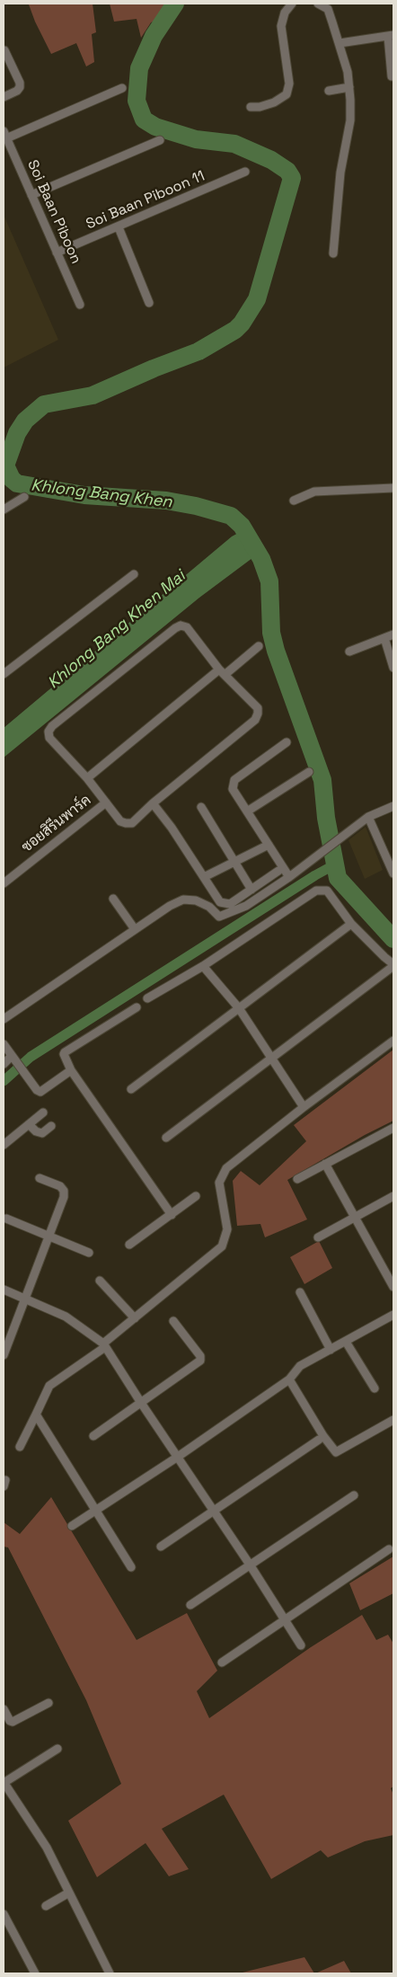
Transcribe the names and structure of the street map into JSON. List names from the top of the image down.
{
  "streets": {
    "street": ["Soi Baan Piboon 11", "Soi Baan Piboon", "ซอยสิรีนพาร์ค"]
  },
  "crossings": [
    ["Soi Baan Piboon 11", "Soi Baan Piboon"]
  ],
  "water": ["Khlong Bang Khen", "Khlong Bang Khen Mai"]
}
